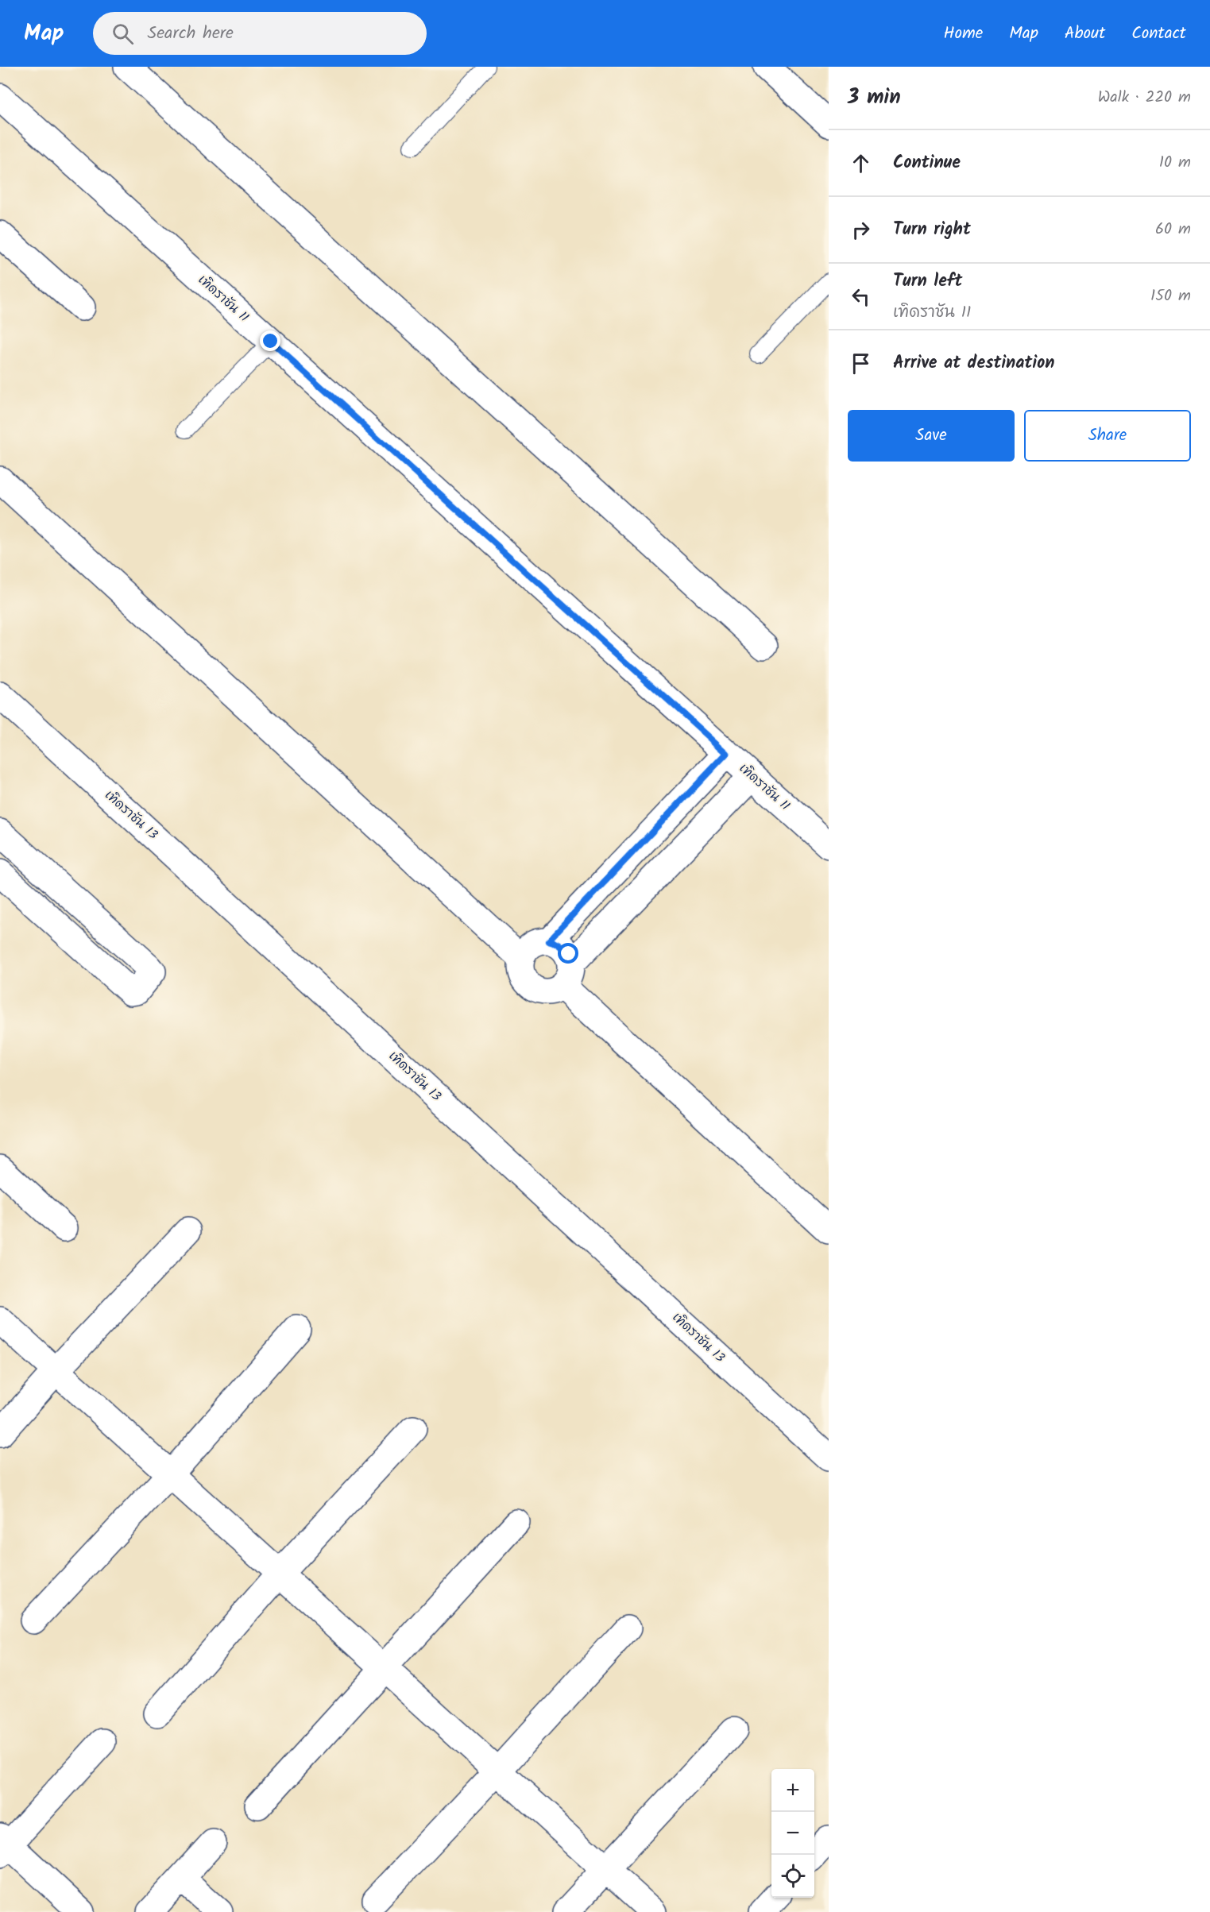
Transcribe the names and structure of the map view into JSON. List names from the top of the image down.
{
  "streets": {
    "street": ["เทิดราชัน 11", "เทิดราชัน 13"]
  },
  "page": {
    "header": "Map",
    "search": "Search here",
    "nav": [
      "Home",
      "Map",
      "About",
      "Contact"
    ],
    "heading": ["3 min", "Walk · 220 m"],
    "list": [
      ["Continue", "10 m"],
      ["Turn right", "60 m"],
      ["Turn left", "เทิดราชัน 11", "150 m"],
      "Arrive at destination"
    ],
    "buttons": ["Save", "Share"],
    "map_buttons": ["+", "−"]
  }
}
